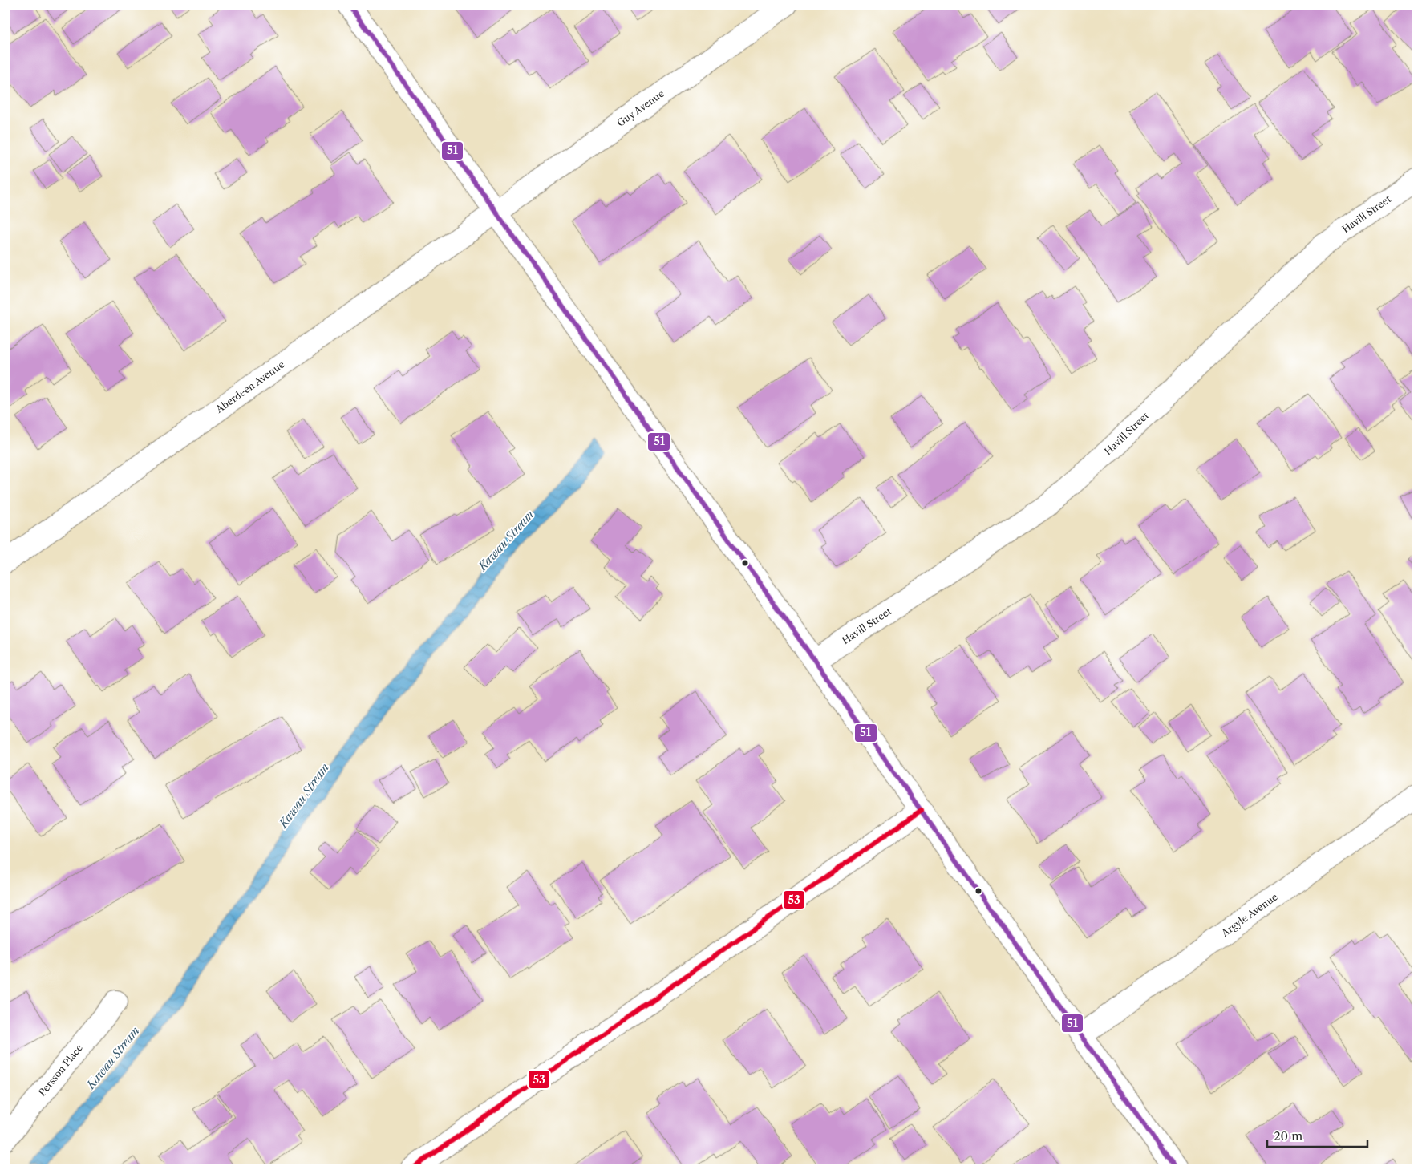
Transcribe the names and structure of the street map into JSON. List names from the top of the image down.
{
  "streets": {
    "street": [
      "Guy Avenue",
      "Havill Street",
      "Aberdeen Avenue",
      "Argyle Avenue",
      "Persson Place"
    ]
  },
  "crossings": [
    ["Guy Avenue", "Aberdeen Avenue"]
  ],
  "water": ["Kawau Stream"],
  "lines": ["transit line 51", "transit line 53"],
  "scale_bar": "20 m"
}
